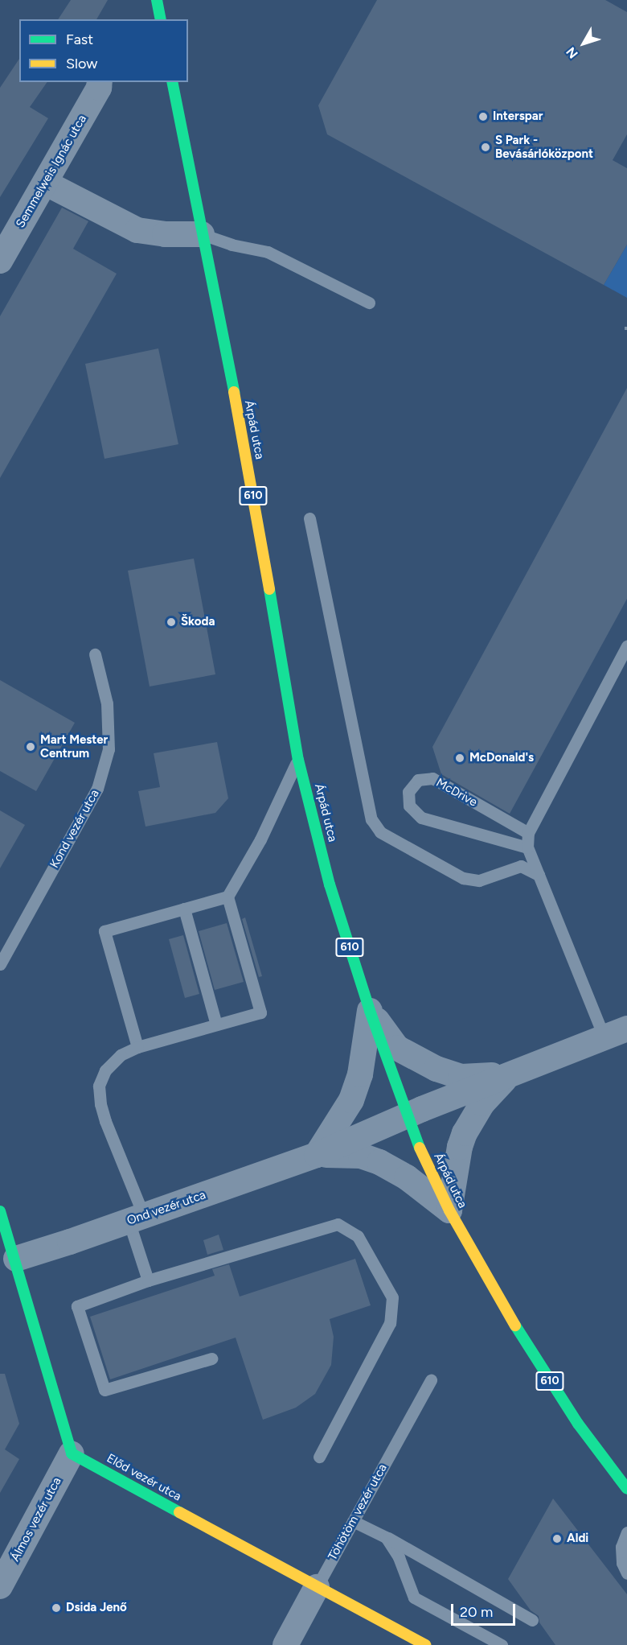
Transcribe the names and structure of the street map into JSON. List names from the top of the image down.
{
  "streets": {
    "main road": ["Árpád utca", "610", "Előd vezér utca"],
    "street": [
      "Semmelweis Ignác utca",
      "Ond vezér utca",
      "Töhötöm vezér utca",
      "Álmos vezér utca"
    ],
    "lane": ["McDrive", "Kond vezér utca"]
  },
  "crossings": [
    ["Árpád utca", "Ond vezér utca"],
    ["Előd vezér utca", "Töhötöm vezér utca"],
    ["Előd vezér utca", "Álmos vezér utca"]
  ],
  "places": [
    "Interspar",
    "S Park - Bevásárlóközpont",
    "Škoda",
    "Mart Mester Centrum",
    "McDonald's",
    "Aldi",
    "Dsida Jenő"
  ],
  "legend": ["Fast", "Slow"],
  "scale_bar": "20 m",
  "north": "bottom left"
}
